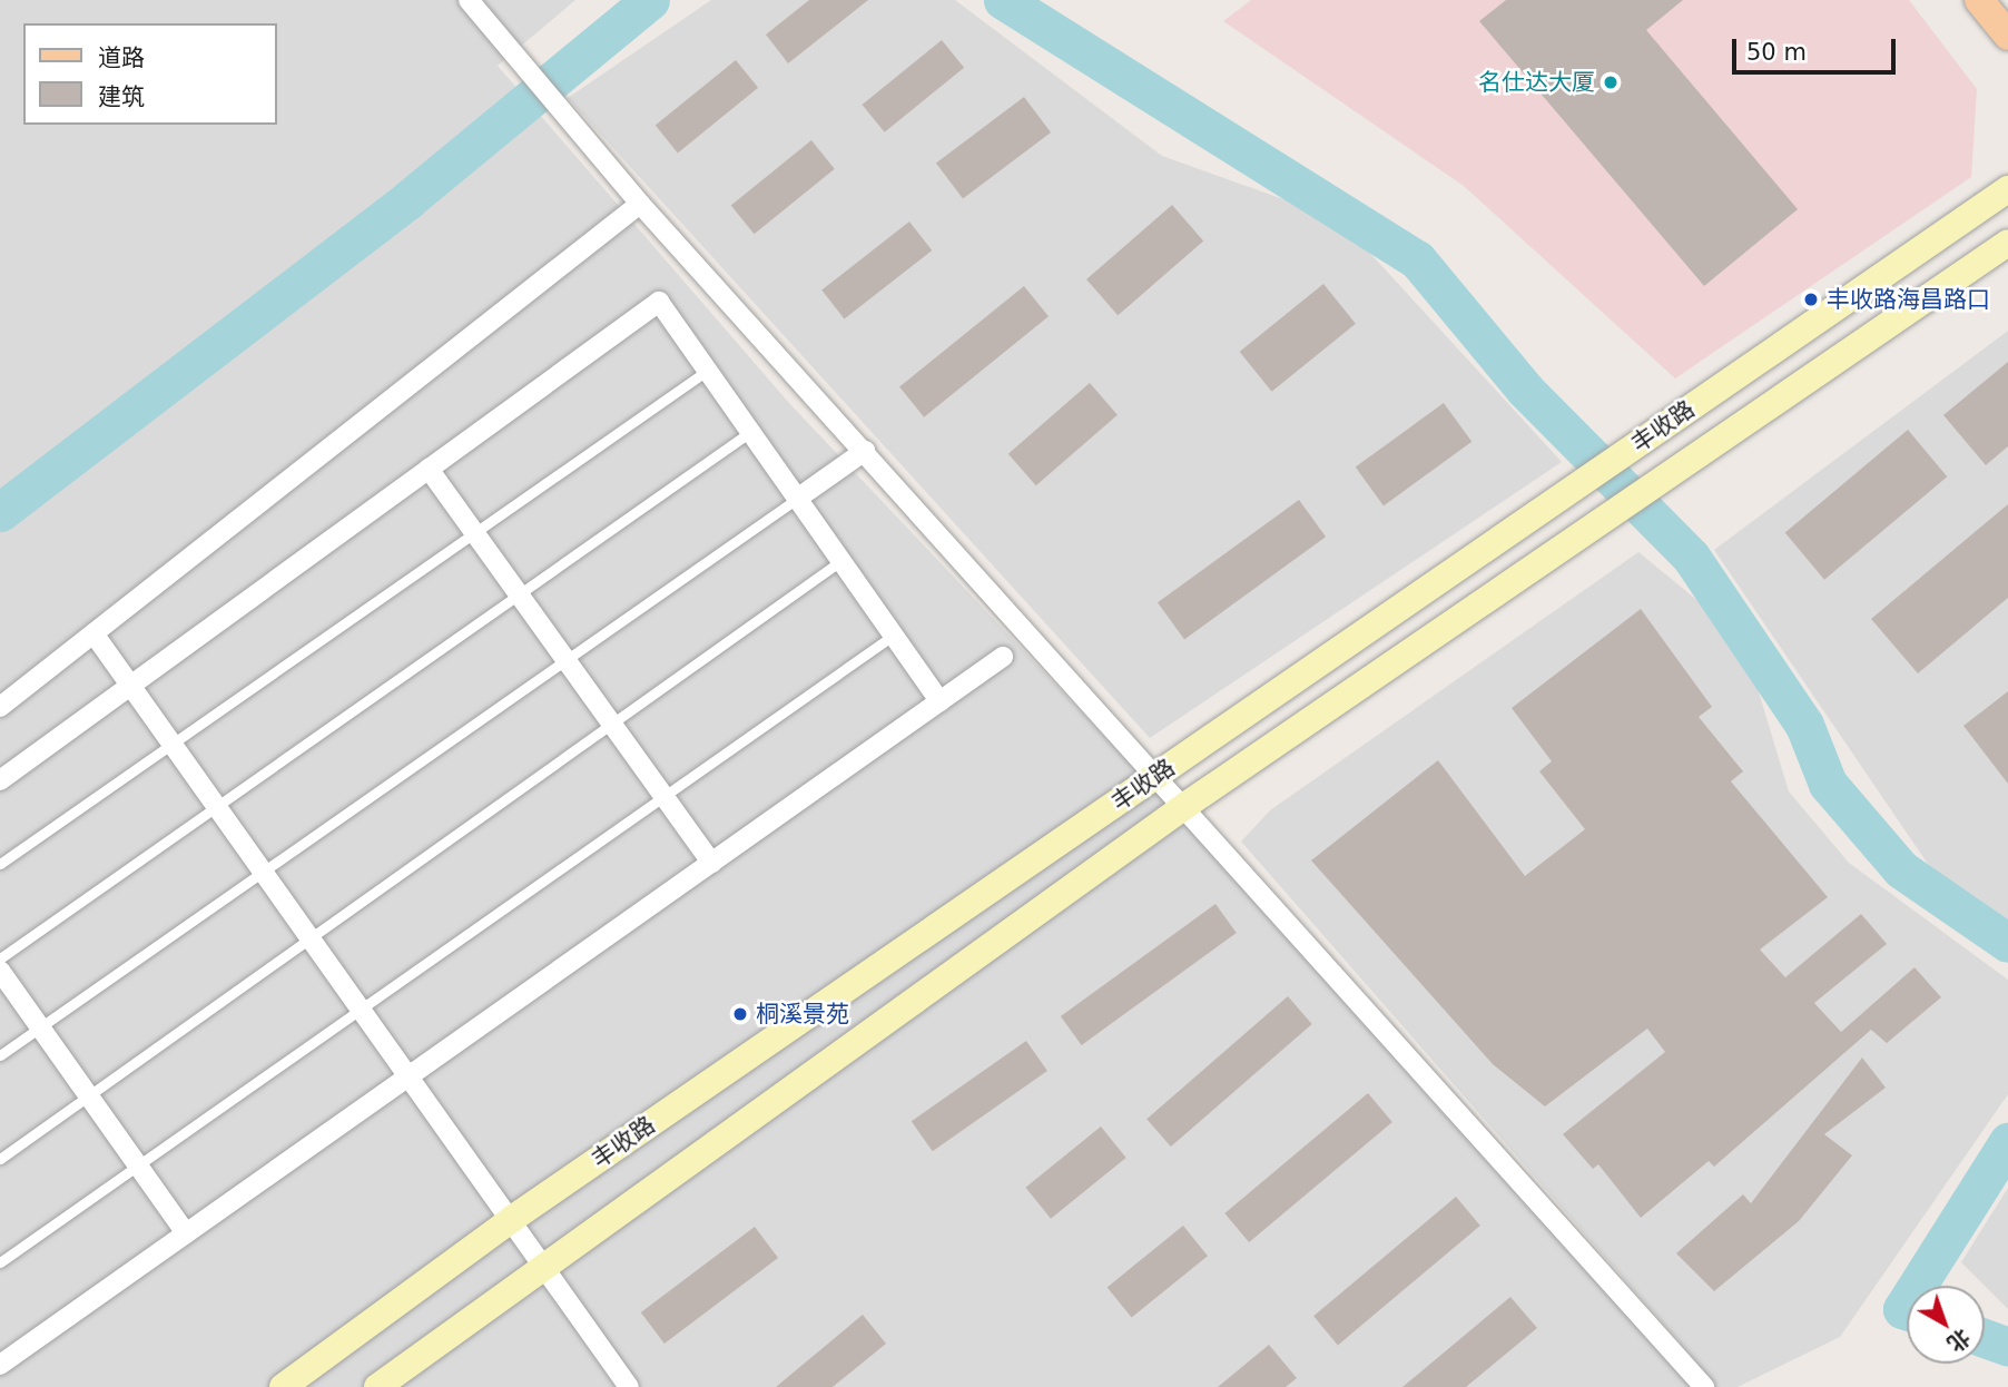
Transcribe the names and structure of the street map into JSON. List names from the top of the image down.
{
  "streets": {
    "main road": ["丰收路"]
  },
  "places": ["名仕达大厦", "丰收路海昌路口", "桐溪景苑"],
  "legend": ["道路", "建筑"],
  "scale_bar": "50 m",
  "north": "bottom right"
}
